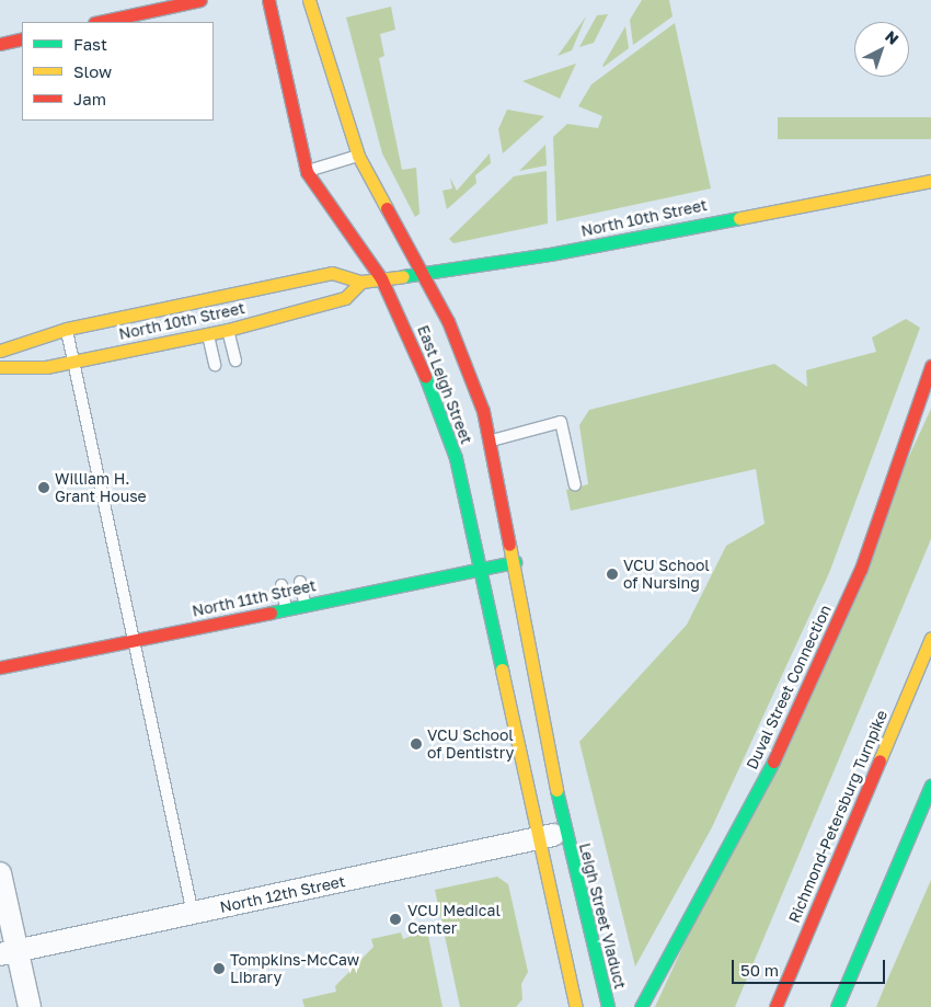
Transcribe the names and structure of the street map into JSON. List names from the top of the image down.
{
  "streets": {
    "main road": [
      "North 10th Street",
      "East Leigh Street",
      "North 11th Street",
      "Duval Street Connection",
      "Richmond-Petersburg Turnpike",
      "Leigh Street Viaduct"
    ],
    "street": ["North 12th Street"]
  },
  "crossings": [
    ["North 10th Street", "East Leigh Street"],
    ["East Leigh Street", "North 11th Street"],
    ["East Leigh Street", "North 12th Street"],
    ["East Leigh Street", "Leigh Street Viaduct"],
    ["North 12th Street", "Leigh Street Viaduct"]
  ],
  "places": [
    "William H. Grant House",
    "VCU School of Nursing",
    "VCU School of Dentistry",
    "VCU Medical Center",
    "Tompkins-McCaw Library"
  ],
  "legend": ["Fast", "Slow", "Jam"],
  "scale_bar": "50 m",
  "north": "top right"
}
